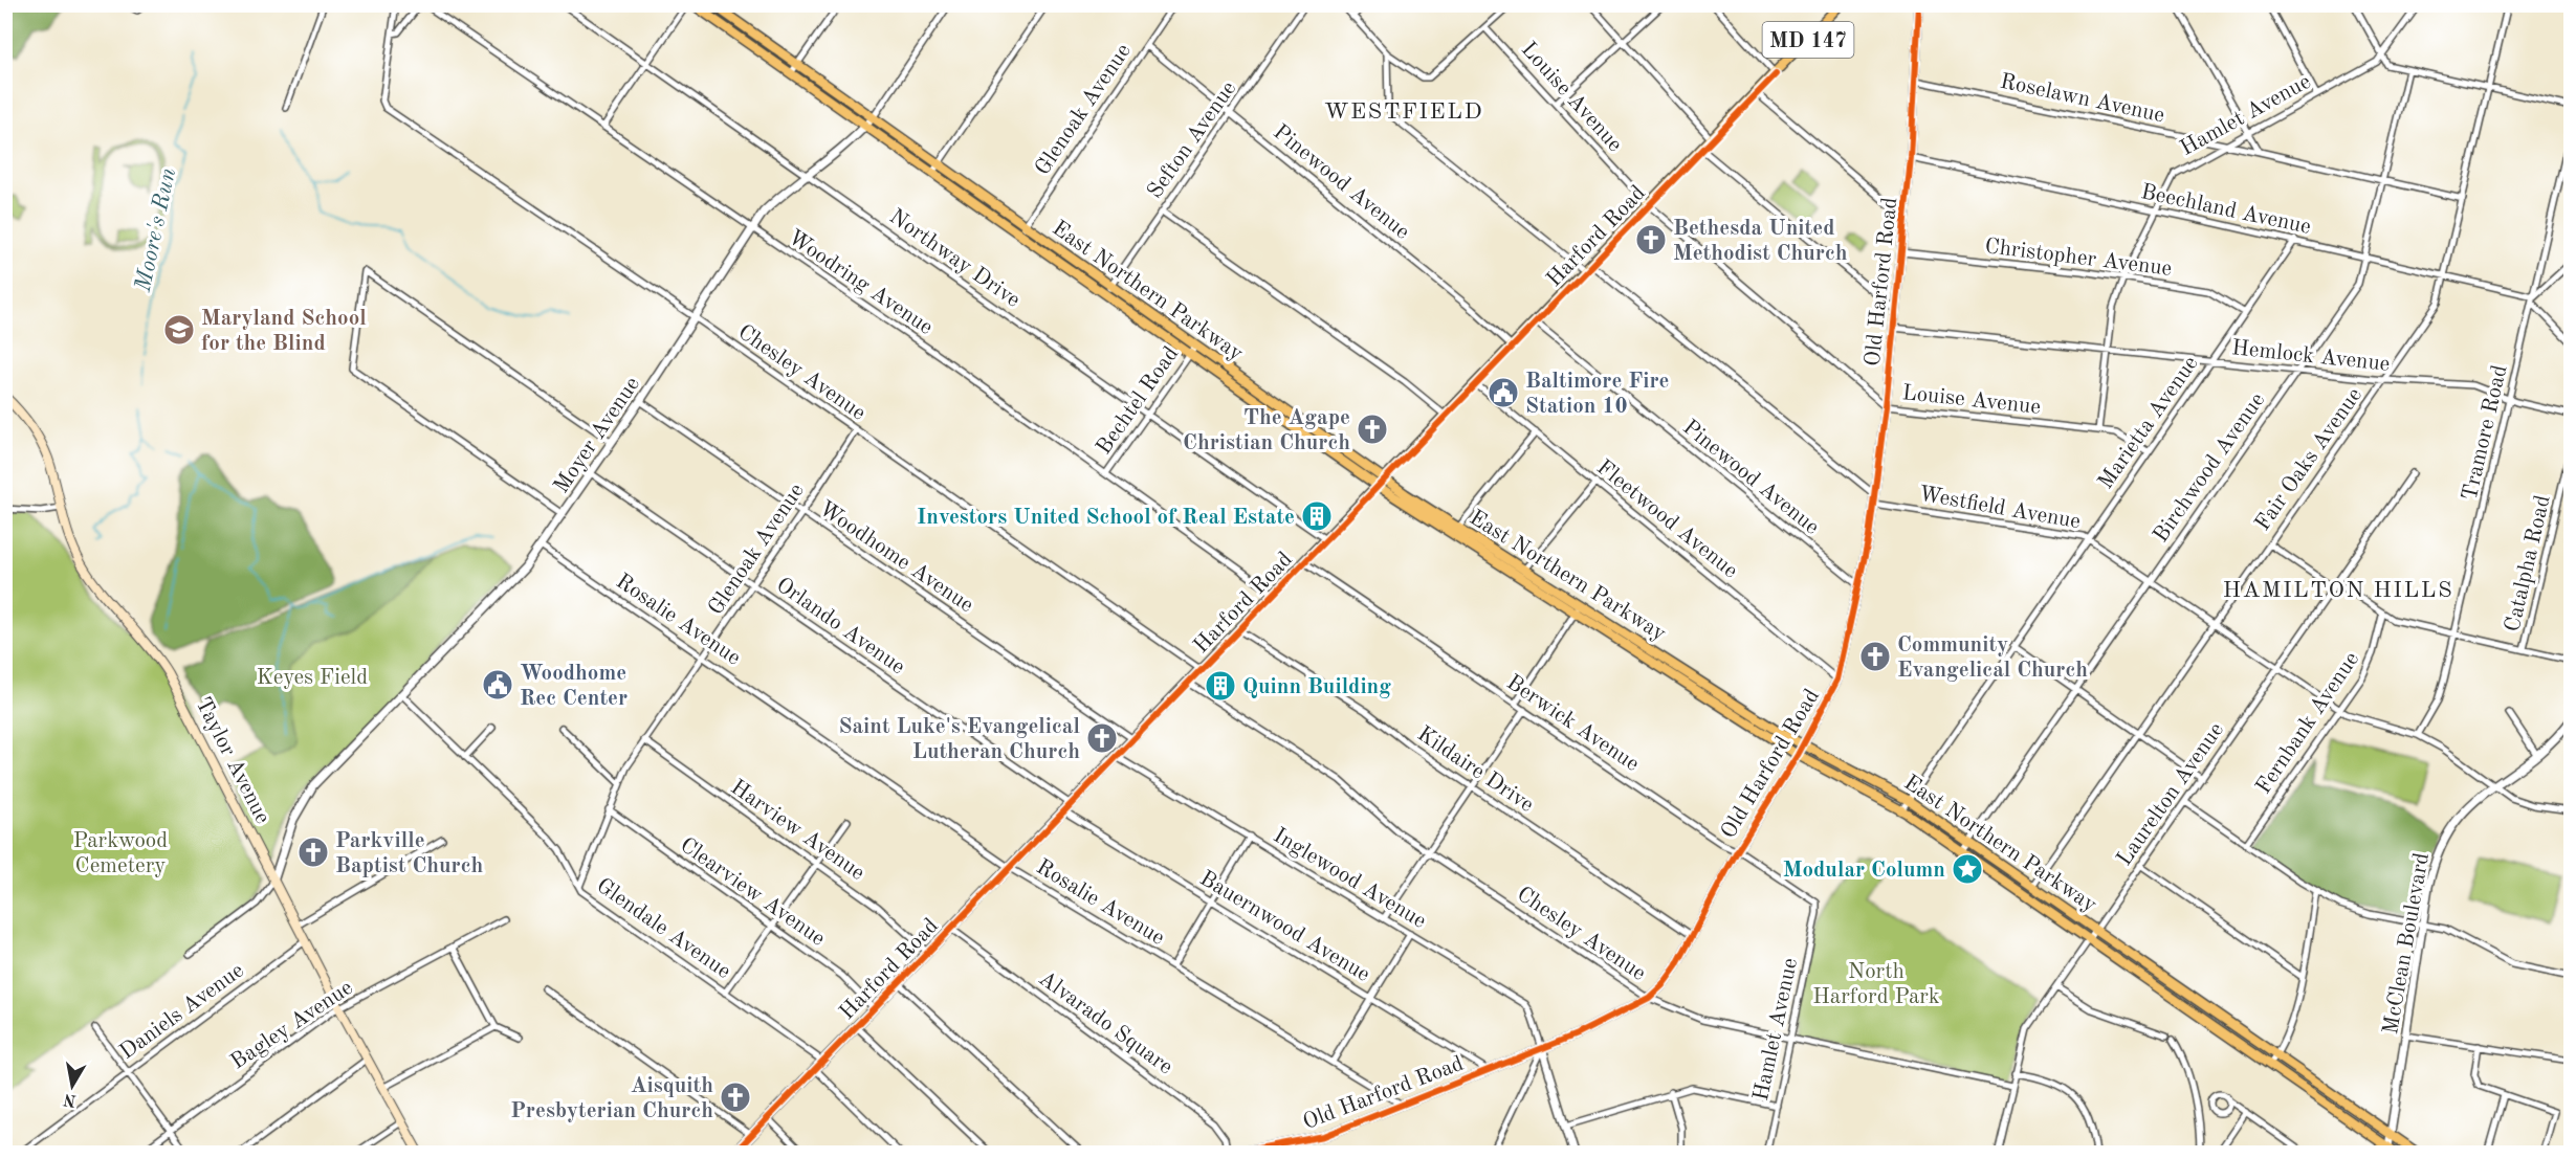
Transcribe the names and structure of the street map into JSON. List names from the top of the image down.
{
  "streets": {
    "main road": [
      "MD 147",
      "Harford Road",
      "East Northern Parkway",
      "Taylor Avenue"
    ],
    "street": [
      "Louise Avenue",
      "Roselawn Avenue",
      "Glenoak Avenue",
      "Hamlet Avenue",
      "Sefton Avenue",
      "Pinewood Avenue",
      "Beechland Avenue",
      "Christopher Avenue",
      "Northway Drive",
      "Woodring Avenue",
      "Old Harford Road",
      "Hemlock Avenue",
      "Chesley Avenue",
      "Bechtel Road",
      "Marietta Avenue",
      "Tramore Road",
      "Moyer Avenue",
      "Fair Oaks Avenue",
      "Birchwood Avenue",
      "Westfield Avenue",
      "Fleetwood Avenue",
      "Woodhome Avenue",
      "Catalpha Road",
      "Rosalie Avenue",
      "Orlando Avenue",
      "Berwick Avenue",
      "Fernbank Avenue",
      "Kildaire Drive",
      "Laurelton Avenue",
      "Harview Avenue",
      "Inglewood Avenue",
      "Clearview Avenue",
      "Bauernwood Avenue",
      "Glendale Avenue",
      "McClean Boulevard",
      "Daniels Avenue",
      "Alvarado Square",
      "Bagley Avenue"
    ]
  },
  "crossings": [
    ["Louise Avenue", "Hamlet Avenue"],
    ["Louise Avenue", "Harford Road"],
    ["Louise Avenue", "Old Harford Road"],
    ["Louise Avenue", "Marietta Avenue"],
    ["Roselawn Avenue", "Hamlet Avenue"],
    ["Roselawn Avenue", "Old Harford Road"],
    ["Roselawn Avenue", "Fair Oaks Avenue"],
    ["Roselawn Avenue", "Birchwood Avenue"],
    ["Glenoak Avenue", "Pinewood Avenue"],
    ["Glenoak Avenue", "East Northern Parkway"],
    ["Glenoak Avenue", "Chesley Avenue"],
    ["Glenoak Avenue", "Woodhome Avenue"],
    ["Glenoak Avenue", "Rosalie Avenue"],
    ["Glenoak Avenue", "Orlando Avenue"],
    ["Glenoak Avenue", "Harview Avenue"],
    ["Glenoak Avenue", "Clearview Avenue"],
    ["Glenoak Avenue", "Glendale Avenue"],
    ["Hamlet Avenue", "Beechland Avenue"],
    ["Hamlet Avenue", "Christopher Avenue"],
    ["Hamlet Avenue", "Hemlock Avenue"],
    ["Hamlet Avenue", "Chesley Avenue"],
    ["Hamlet Avenue", "Berwick Avenue"],
    ["Sefton Avenue", "Pinewood Avenue"],
    ["Sefton Avenue", "East Northern Parkway"],
    ["Pinewood Avenue", "Harford Road"],
    ["Pinewood Avenue", "Old Harford Road"],
    ["Beechland Avenue", "Old Harford Road"],
    ["Beechland Avenue", "Marietta Avenue"],
    ["Beechland Avenue", "Tramore Road"],
    ["Beechland Avenue", "Fair Oaks Avenue"],
    ["Beechland Avenue", "Birchwood Avenue"],
    ["Harford Road", "Northway Drive"],
    ["Harford Road", "Woodring Avenue"],
    ["Harford Road", "East Northern Parkway"],
    ["Harford Road", "Chesley Avenue"],
    ["Harford Road", "Fleetwood Avenue"],
    ["Harford Road", "Woodhome Avenue"],
    ["Harford Road", "Rosalie Avenue"],
    ["Harford Road", "Orlando Avenue"],
    ["Harford Road", "Berwick Avenue"],
    ["Harford Road", "Kildaire Drive"],
    ["Harford Road", "Harview Avenue"],
    ["Harford Road", "Inglewood Avenue"],
    ["Harford Road", "Clearview Avenue"],
    ["Harford Road", "Bauernwood Avenue"],
    ["Harford Road", "Glendale Avenue"],
    ["Harford Road", "Alvarado Square"],
    ["Christopher Avenue", "Old Harford Road"],
    ["Christopher Avenue", "Marietta Avenue"],
    ["Northway Drive", "Bechtel Road"],
    ["Northway Drive", "Moyer Avenue"],
    ["Woodring Avenue", "Bechtel Road"],
    ["Woodring Avenue", "Moyer Avenue"],
    ["Old Harford Road", "East Northern Parkway"],
    ["Old Harford Road", "Hemlock Avenue"],
    ["Old Harford Road", "Chesley Avenue"],
    ["Old Harford Road", "Westfield Avenue"],
    ["Old Harford Road", "Fleetwood Avenue"],
    ["Old Harford Road", "Rosalie Avenue"],
    ["Old Harford Road", "Berwick Avenue"],
    ["Old Harford Road", "Kildaire Drive"],
    ["Old Harford Road", "Inglewood Avenue"],
    ["Old Harford Road", "Bauernwood Avenue"],
    ["Old Harford Road", "Alvarado Square"],
    ["East Northern Parkway", "Bechtel Road"],
    ["East Northern Parkway", "Marietta Avenue"],
    ["East Northern Parkway", "Moyer Avenue"],
    ["East Northern Parkway", "Fair Oaks Avenue"],
    ["East Northern Parkway", "Birchwood Avenue"],
    ["East Northern Parkway", "Laurelton Avenue"],
    ["East Northern Parkway", "McClean Boulevard"],
    ["Hemlock Avenue", "Marietta Avenue"],
    ["Hemlock Avenue", "Tramore Road"],
    ["Hemlock Avenue", "Fair Oaks Avenue"],
    ["Hemlock Avenue", "Birchwood Avenue"],
    ["Chesley Avenue", "Moyer Avenue"],
    ["Chesley Avenue", "Laurelton Avenue"],
    ["Marietta Avenue", "Westfield Avenue"],
    ["Tramore Road", "Westfield Avenue"],
    ["Moyer Avenue", "Woodhome Avenue"],
    ["Moyer Avenue", "Rosalie Avenue"],
    ["Moyer Avenue", "Orlando Avenue"],
    ["Moyer Avenue", "Taylor Avenue"],
    ["Moyer Avenue", "Glendale Avenue"],
    ["Fair Oaks Avenue", "Westfield Avenue"],
    ["Birchwood Avenue", "Westfield Avenue"],
    ["Westfield Avenue", "Fernbank Avenue"],
    ["Westfield Avenue", "Laurelton Avenue"],
    ["Westfield Avenue", "McClean Boulevard"],
    ["Orlando Avenue", "Bauernwood Avenue"],
    ["Taylor Avenue", "Daniels Avenue"],
    ["Taylor Avenue", "Bagley Avenue"]
  ],
  "districts": ["WESTFIELD", "HAMILTON HILLS"],
  "water": ["Moore's Run"],
  "parks": ["Keyes Field", "Parkwood Cemetery", "North Harford Park"],
  "places": {
    "church": [
      "Bethesda United Methodist Church",
      "The Agape Christian Church",
      "Community Evangelical Church",
      "Saint Luke's Evangelical Lutheran Church",
      "Parkville Baptist Church",
      "Aisquith Presbyterian Church"
    ],
    "school or university": ["Maryland School for the Blind"],
    "public building": ["Baltimore Fire Station 10", "Woodhome Rec Center"],
    "building": ["Investors United School of Real Estate", "Quinn Building"],
    "place": ["Modular Column"]
  },
  "north": "bottom"
}
